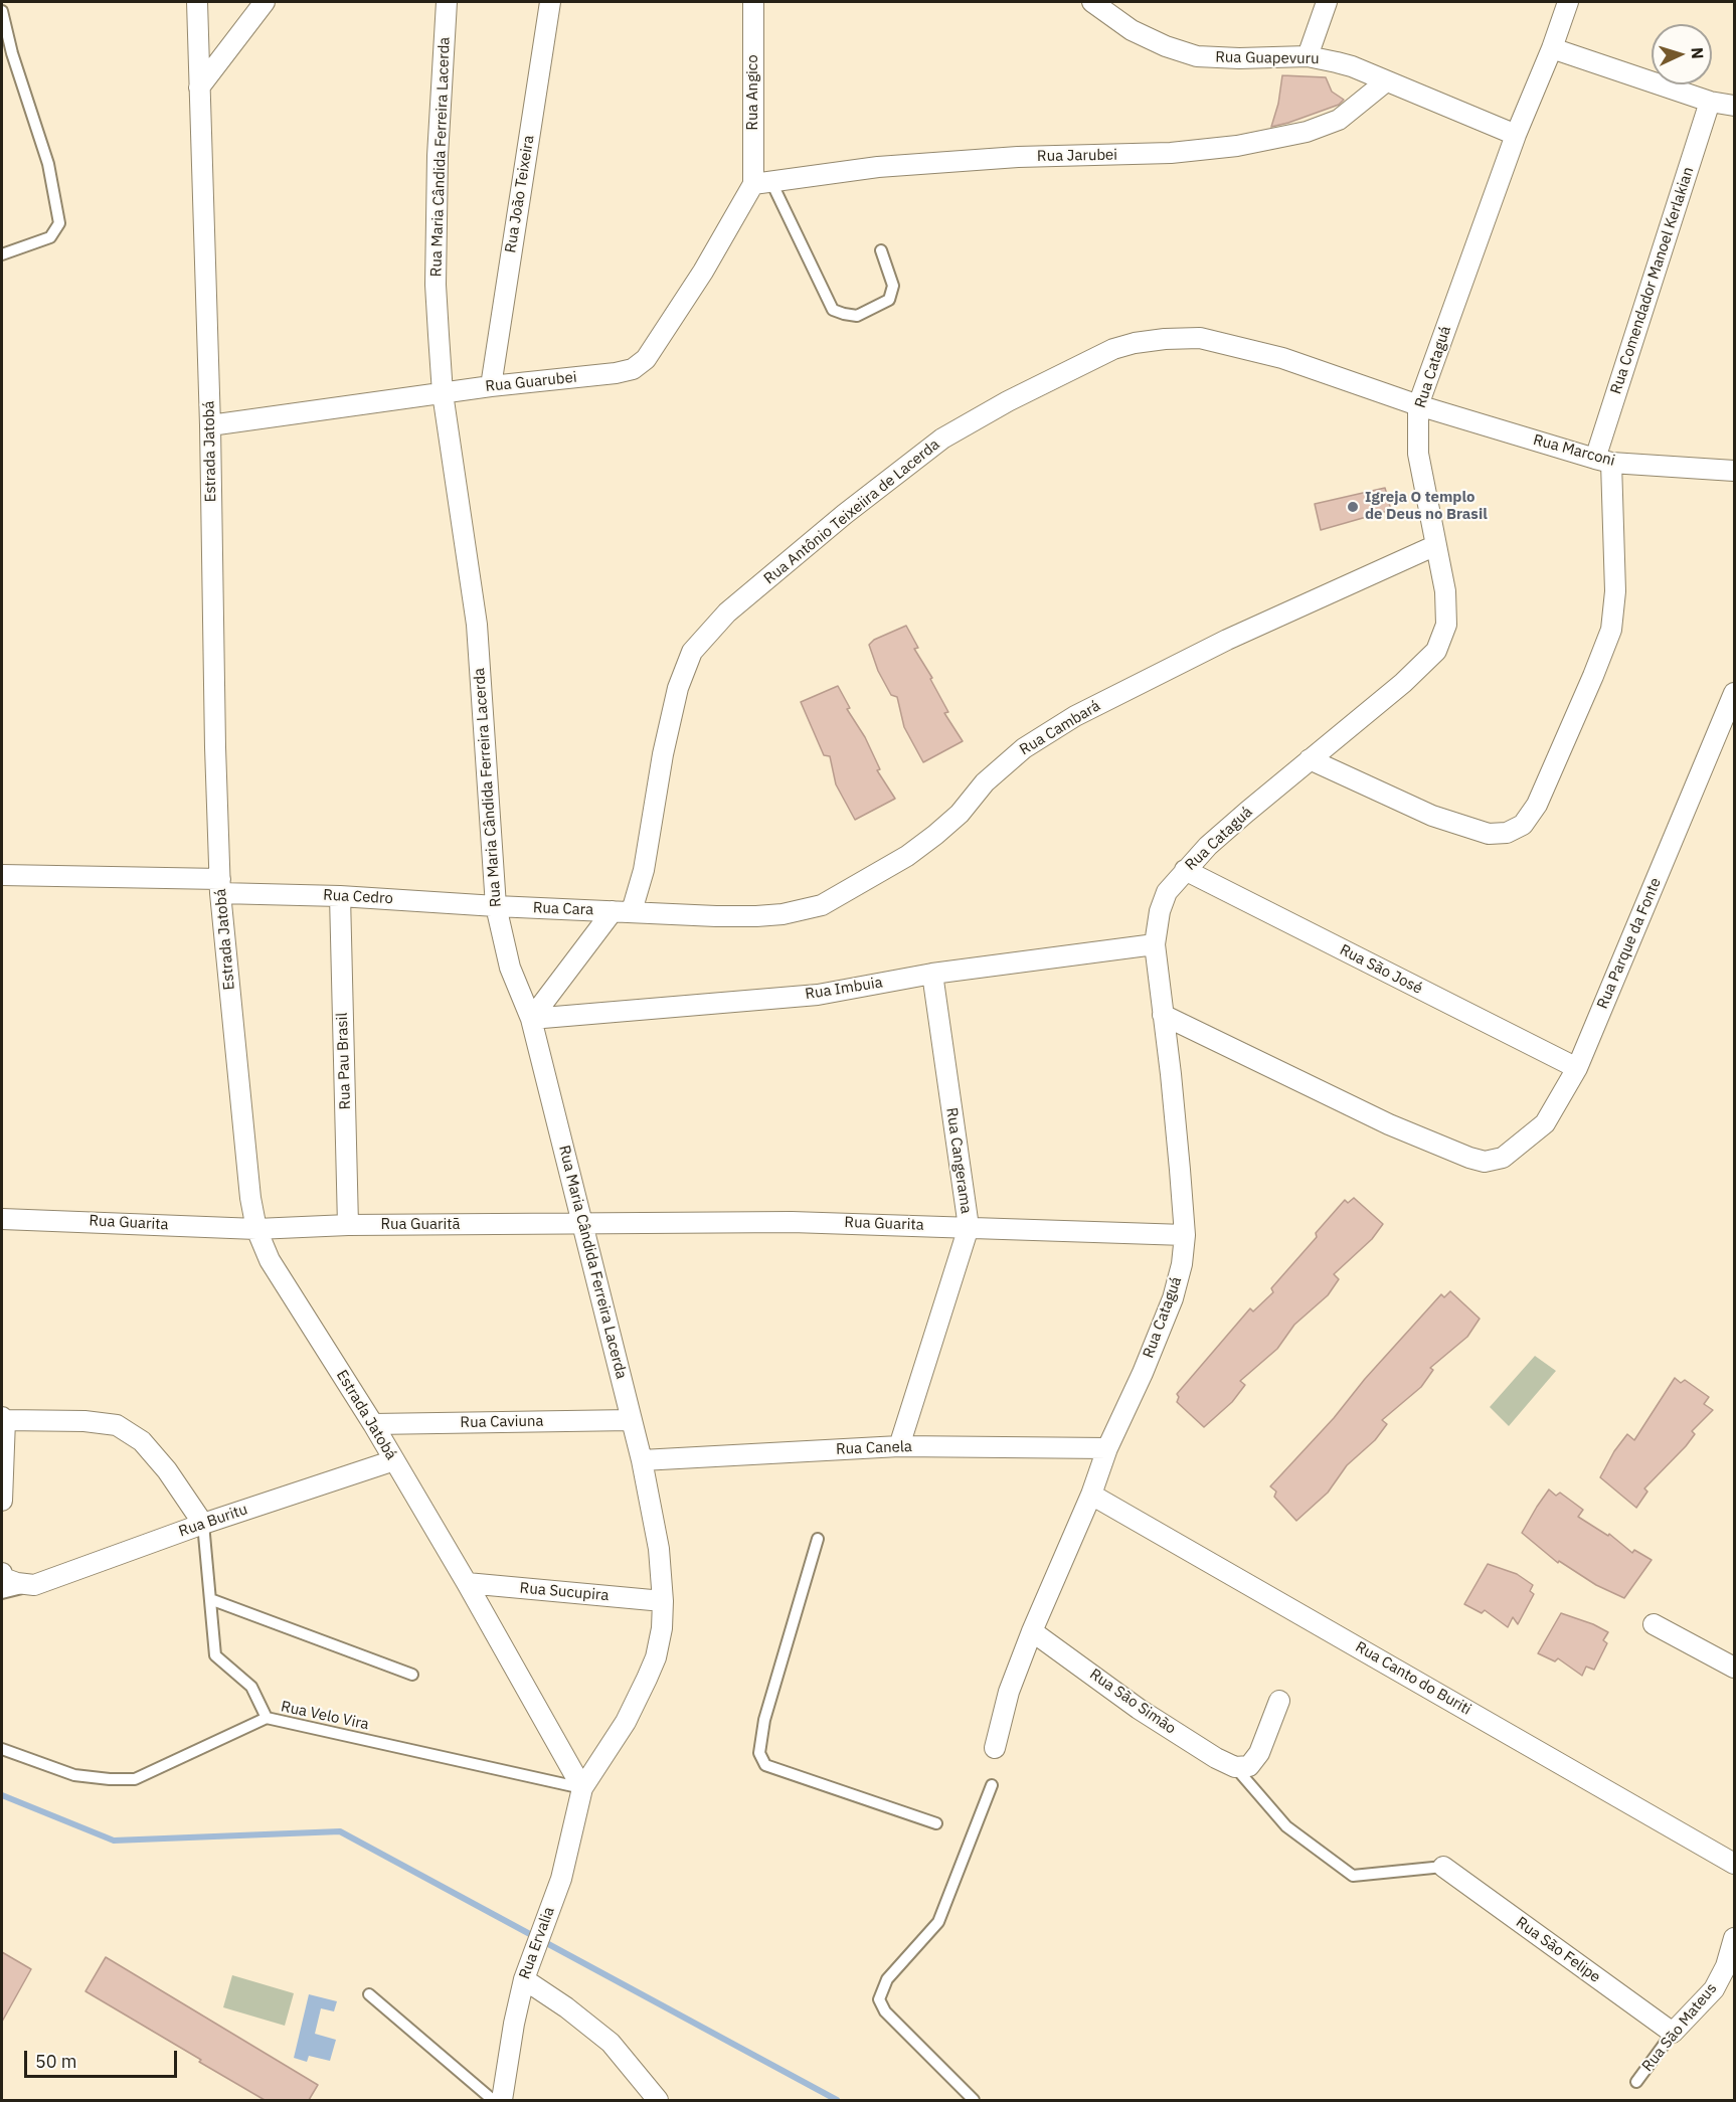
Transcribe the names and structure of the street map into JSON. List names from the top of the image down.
{
  "streets": {
    "street": [
      "Rua Guapevuru",
      "Rua Angico",
      "Rua Jarubei",
      "Rua Maria Cândida Ferreira Lacerda",
      "Rua João Teixeira",
      "Rua Comendador Manoel Kerlakian",
      "Rua Cataguá",
      "Rua Guarubei",
      "Rua Marconi",
      "Estrada Jatobá",
      "Rua Antônio Teixeiira de Lacerda",
      "Rua Cambará",
      "Rua Cedro",
      "Rua Cara",
      "Rua Parque da Fonte",
      "Rua São José",
      "Rua Imbuia",
      "Rua Pau Brasil",
      "Rua Cangerama",
      "Rua Guarita",
      "Rua Guaritã",
      "Rua Caviuna",
      "Rua Canela",
      "Rua Buritu",
      "Rua Sucupira",
      "Rua Canto do Buriti",
      "Rua São Simão",
      "Rua Ervalia",
      "Rua São Felipe",
      "Rua São Mateus"
    ],
    "lane": ["Rua Velo Vira"]
  },
  "crossings": [
    ["Rua Guapevuru", "Rua Jarubei"],
    ["Rua Guapevuru", "Rua Cataguá"],
    ["Rua Angico", "Rua Jarubei"],
    ["Rua Angico", "Rua Guarubei"],
    ["Rua Jarubei", "Rua Guarubei"],
    ["Rua Maria Cândida Ferreira Lacerda", "Rua Guarubei"],
    ["Rua Maria Cândida Ferreira Lacerda", "Estrada Jatobá"],
    ["Rua Maria Cândida Ferreira Lacerda", "Rua Cedro"],
    ["Rua Maria Cândida Ferreira Lacerda", "Rua Cara"],
    ["Rua Maria Cândida Ferreira Lacerda", "Rua Imbuia"],
    ["Rua Maria Cândida Ferreira Lacerda", "Rua Guarita"],
    ["Rua Maria Cândida Ferreira Lacerda", "Rua Guaritã"],
    ["Rua Maria Cândida Ferreira Lacerda", "Rua Caviuna"],
    ["Rua Maria Cândida Ferreira Lacerda", "Rua Canela"],
    ["Rua Maria Cândida Ferreira Lacerda", "Rua Sucupira"],
    ["Rua Maria Cândida Ferreira Lacerda", "Rua Velo Vira"],
    ["Rua Maria Cândida Ferreira Lacerda", "Rua Ervalia"],
    ["Rua João Teixeira", "Rua Guarubei"],
    ["Rua Comendador Manoel Kerlakian", "Rua Cataguá"],
    ["Rua Comendador Manoel Kerlakian", "Rua Marconi"],
    ["Rua Cataguá", "Rua Marconi"],
    ["Rua Cataguá", "Rua Antônio Teixeiira de Lacerda"],
    ["Rua Cataguá", "Rua Cambará"],
    ["Rua Cataguá", "Rua Parque da Fonte"],
    ["Rua Cataguá", "Rua São José"],
    ["Rua Cataguá", "Rua Imbuia"],
    ["Rua Cataguá", "Rua Guarita"],
    ["Rua Cataguá", "Rua Canela"],
    ["Rua Cataguá", "Rua Canto do Buriti"],
    ["Rua Cataguá", "Rua São Simão"],
    ["Rua Guarubei", "Estrada Jatobá"],
    ["Rua Marconi", "Rua Antônio Teixeiira de Lacerda"],
    ["Estrada Jatobá", "Rua Cedro"],
    ["Estrada Jatobá", "Rua Guarita"],
    ["Estrada Jatobá", "Rua Guaritã"],
    ["Estrada Jatobá", "Rua Caviuna"],
    ["Estrada Jatobá", "Rua Buritu"],
    ["Estrada Jatobá", "Rua Sucupira"],
    ["Estrada Jatobá", "Rua Velo Vira"],
    ["Estrada Jatobá", "Rua Ervalia"],
    ["Rua Antônio Teixeiira de Lacerda", "Rua Cambará"],
    ["Rua Antônio Teixeiira de Lacerda", "Rua Cara"],
    ["Rua Cambará", "Rua Cara"],
    ["Rua Cedro", "Rua Cara"],
    ["Rua Cedro", "Rua Pau Brasil"],
    ["Rua Parque da Fonte", "Rua São José"],
    ["Rua Imbuia", "Rua Cangerama"],
    ["Rua Pau Brasil", "Rua Guaritã"],
    ["Rua Cangerama", "Rua Guarita"],
    ["Rua Cangerama", "Rua Canela"],
    ["Rua Guarita", "Rua Guaritã"],
    ["Rua São Simão", "Rua São Felipe"],
    ["Rua Velo Vira", "Rua Ervalia"],
    ["Rua São Felipe", "Rua São Mateus"]
  ],
  "places": ["Igreja O templo de Deus no Brasil"],
  "scale_bar": "50 m",
  "north": "right"
}
